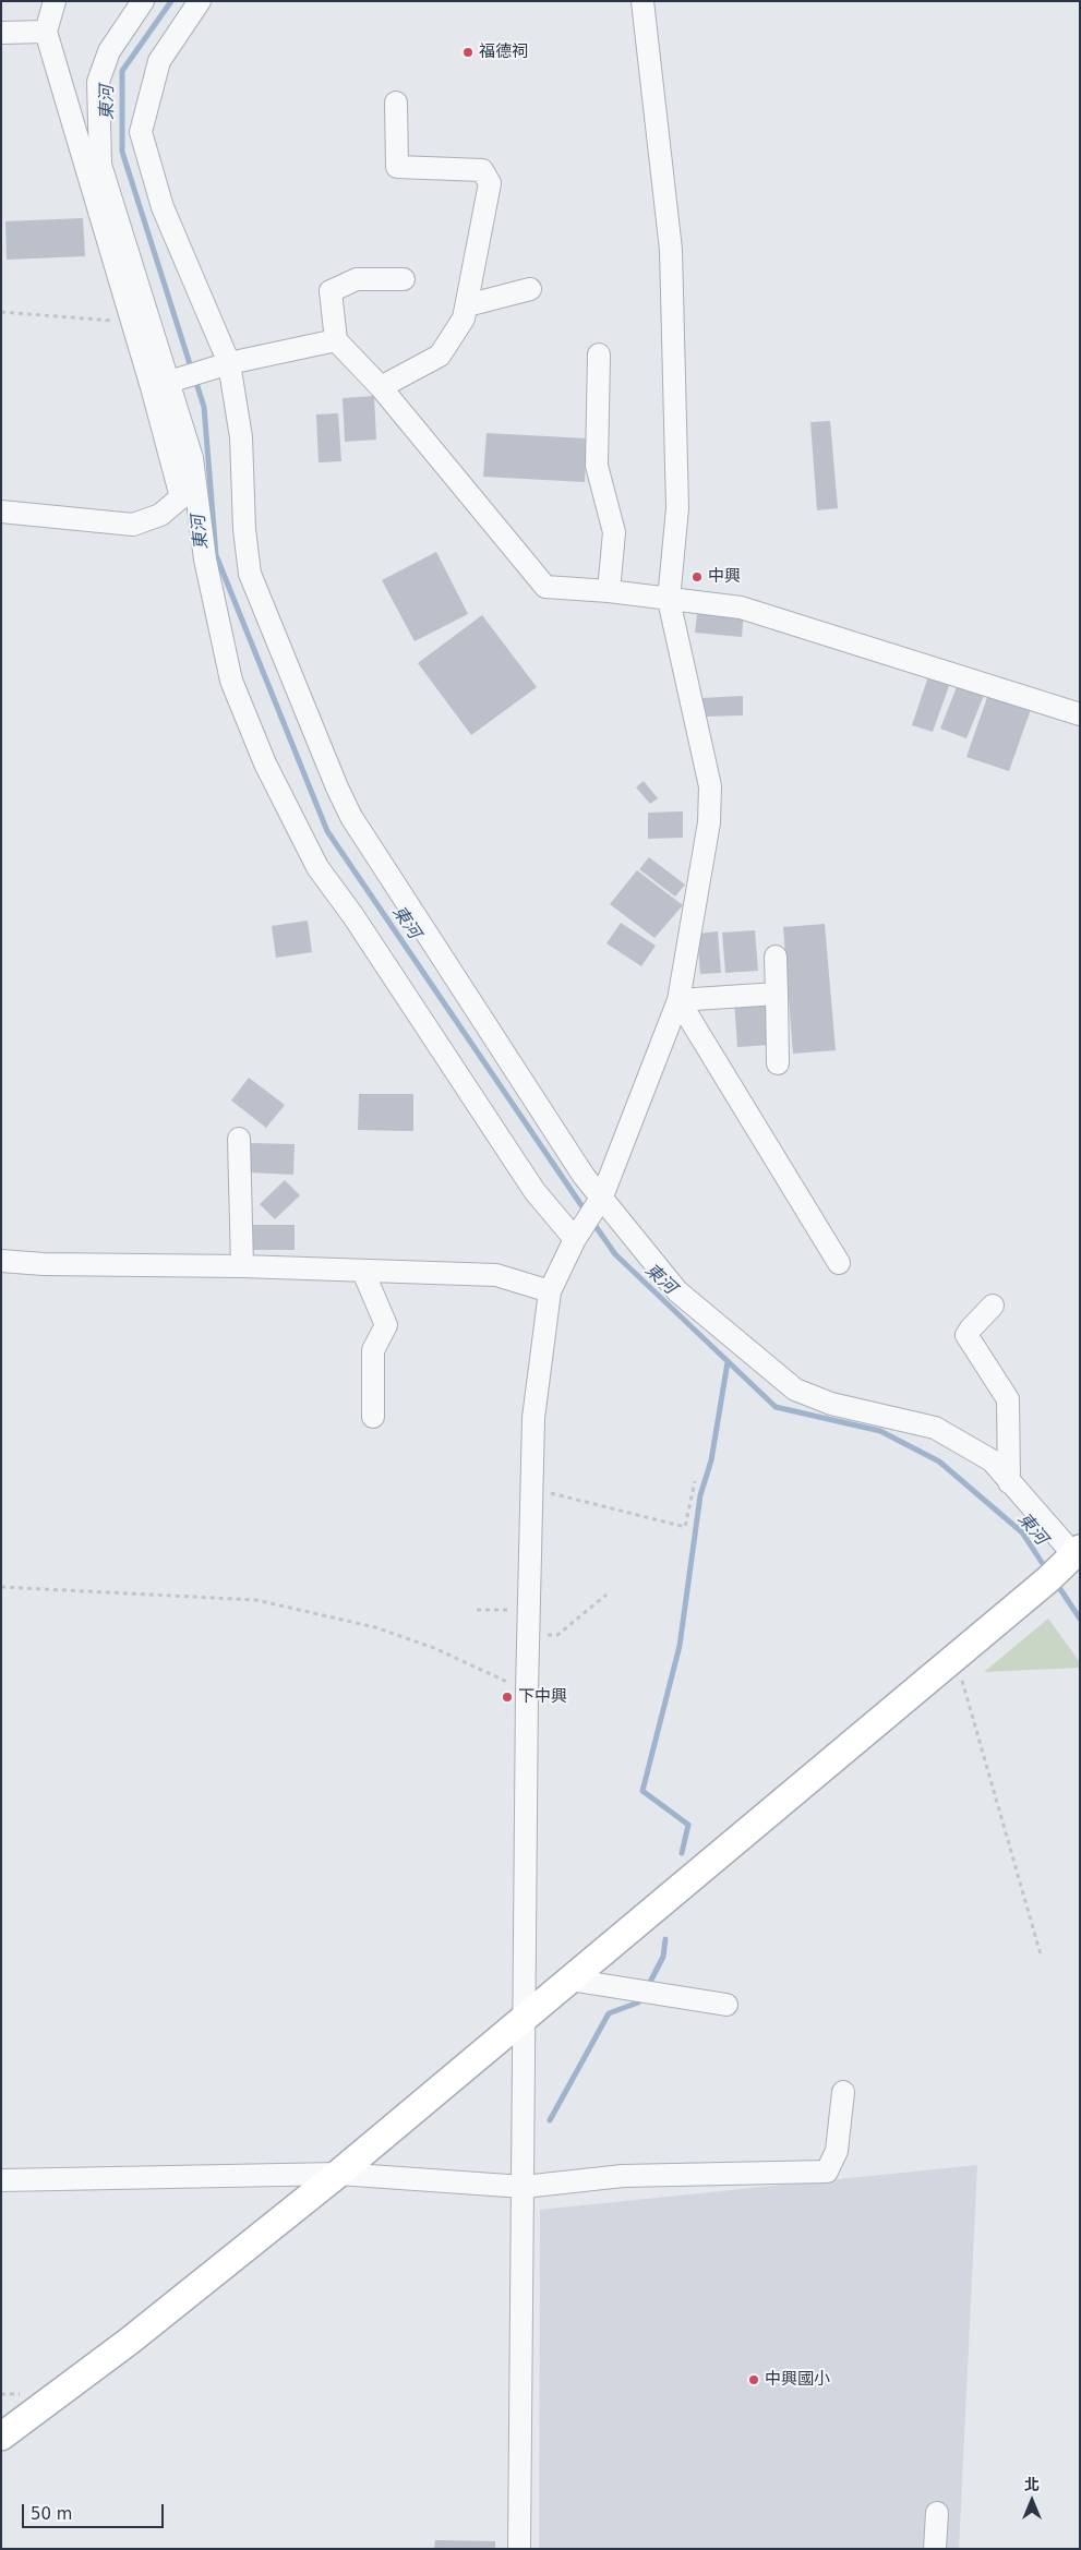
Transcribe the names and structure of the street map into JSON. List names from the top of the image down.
{
  "water": ["東河"],
  "places": [
    "福德祠",
    "中興",
    "下中興",
    "中興國小"
  ],
  "scale_bar": "50 m",
  "north": "top"
}
